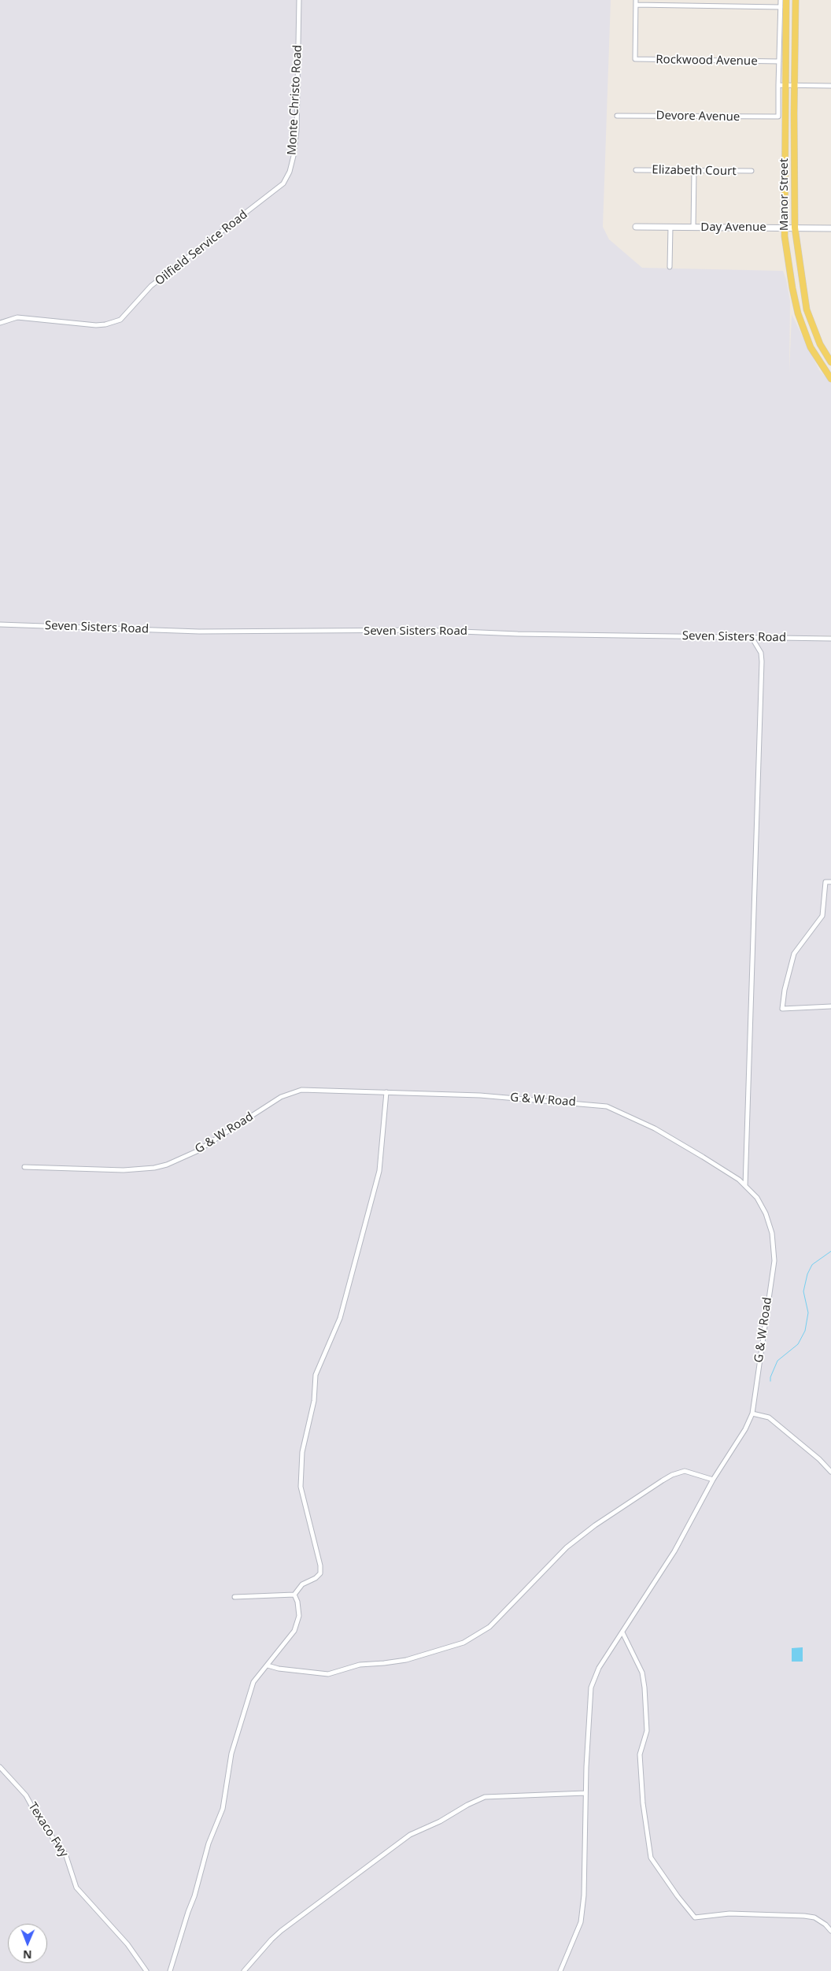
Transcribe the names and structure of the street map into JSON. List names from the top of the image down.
{
  "streets": {
    "main road": ["Manor Street"],
    "street": [
      "Rockwood Avenue",
      "Monte Christo Road",
      "Devore Avenue",
      "Elizabeth Court",
      "Day Avenue",
      "Oilfield Service Road",
      "Seven Sisters Road",
      "G & W Road",
      "Texaco Fwy"
    ]
  },
  "crossings": [
    ["Monte Christo Road", "Oilfield Service Road"],
    ["Devore Avenue", "Manor Street"],
    ["Manor Street", "Day Avenue"]
  ],
  "north": "bottom"
}
